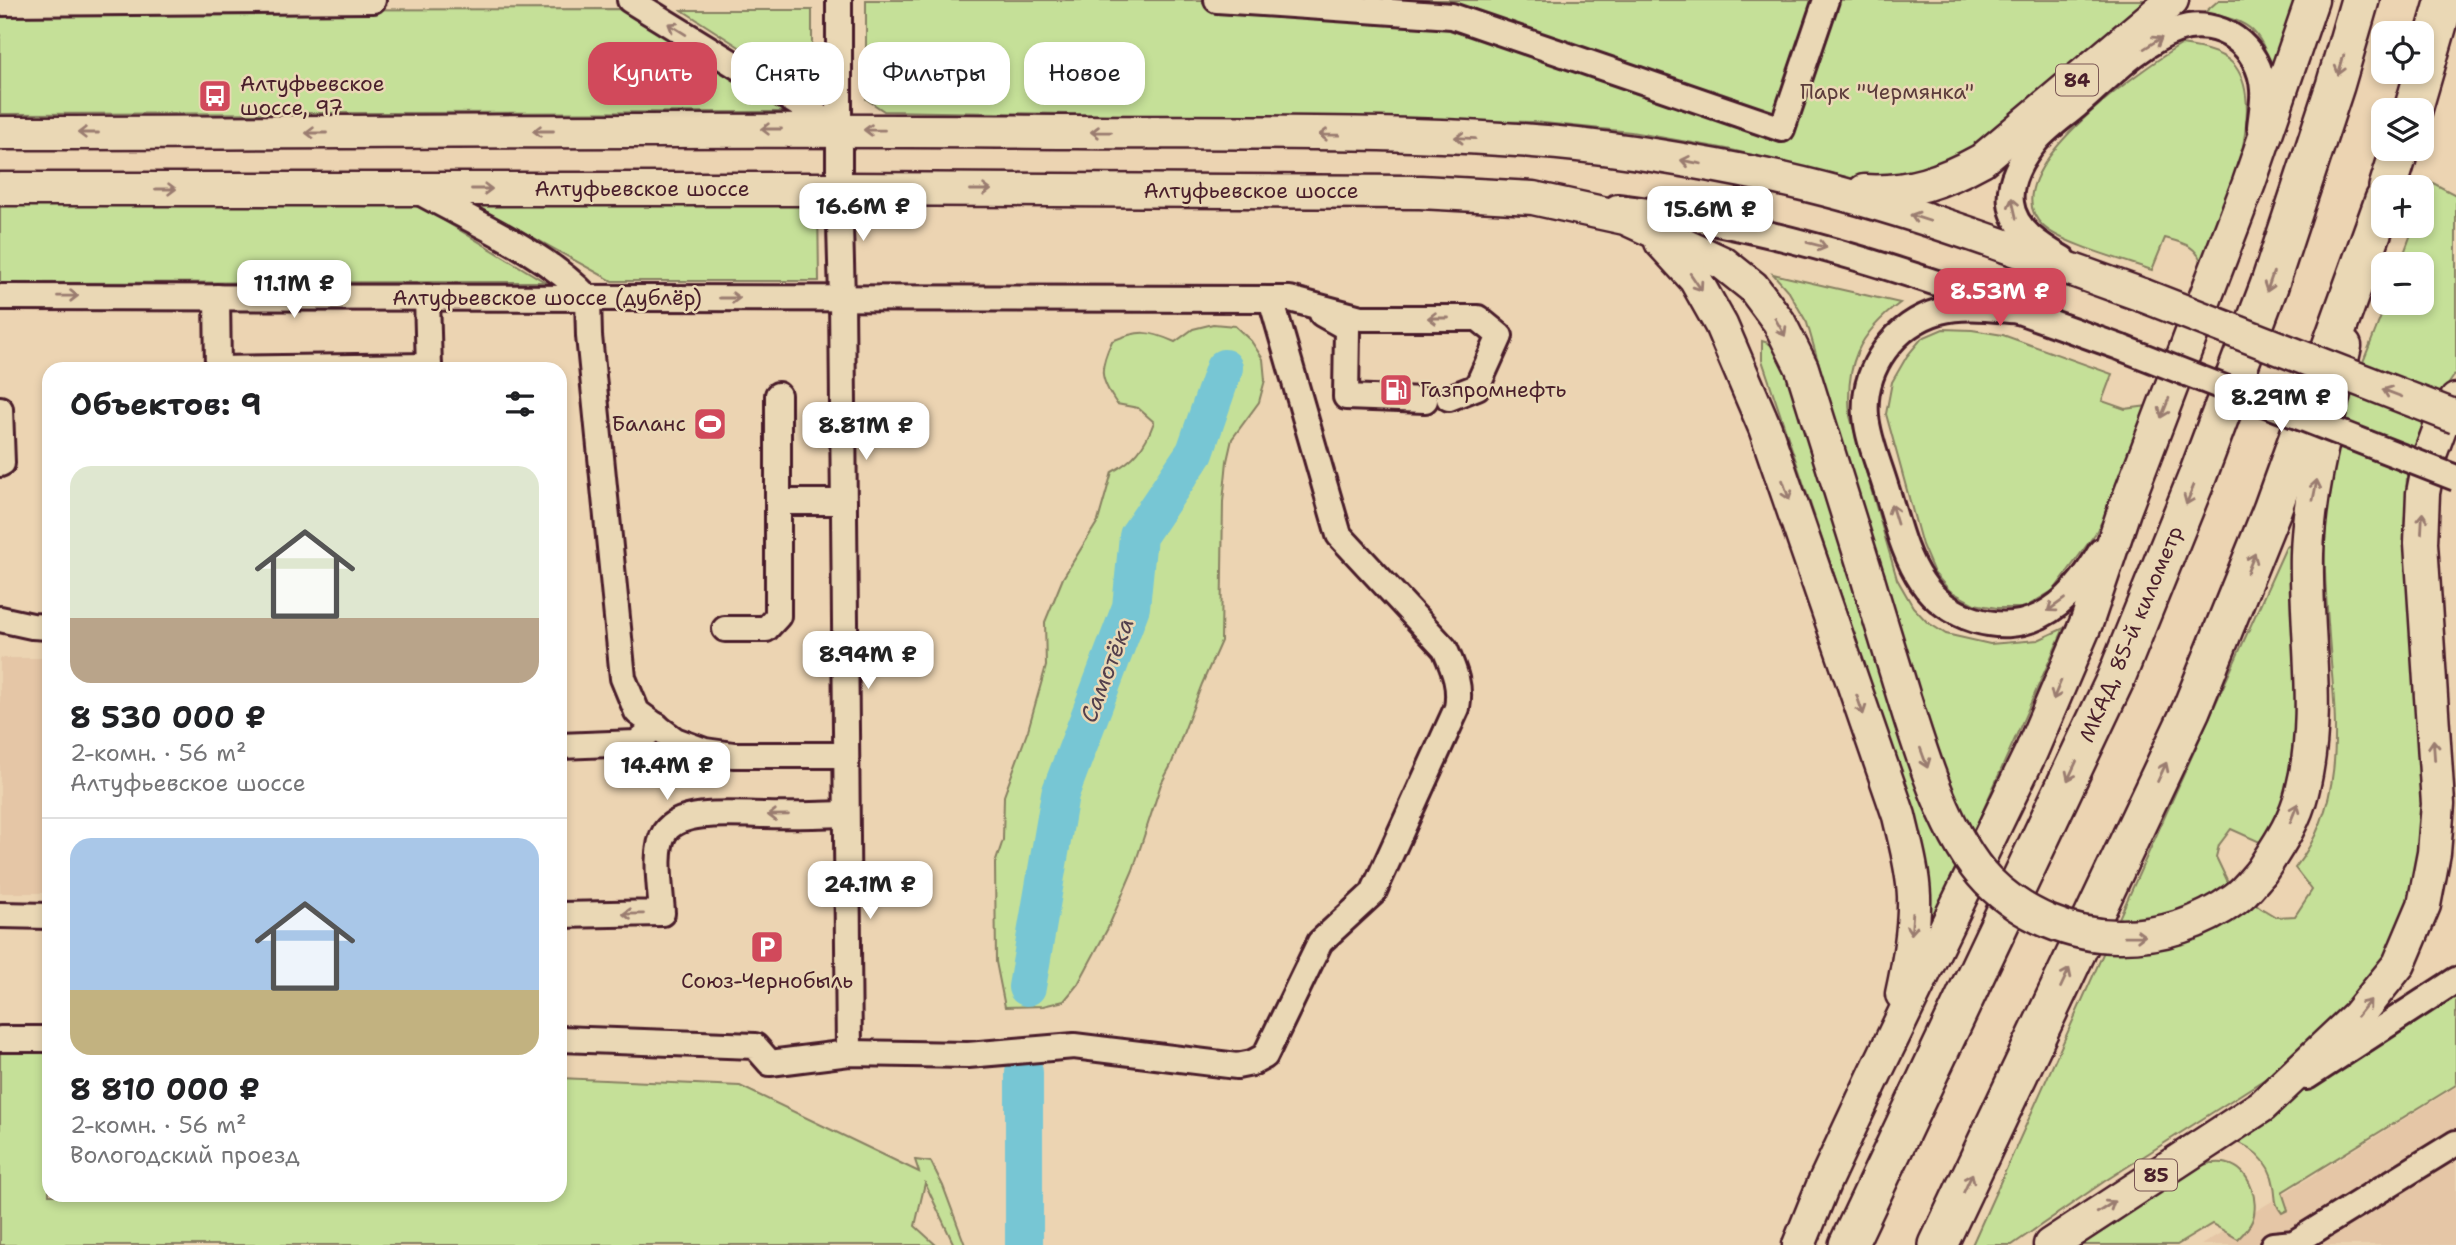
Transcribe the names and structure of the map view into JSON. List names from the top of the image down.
{
  "streets": {
    "highway": ["МКАД, 85-й километр"],
    "main road": ["84", "Алтуфьевское шоссе", "85"],
    "street": ["Алтуфьевское шоссе (дублёр)"]
  },
  "one_way": ["Алтуфьевское шоссе (дублёр)"],
  "water": ["Самотёка"],
  "parks": ["Парк \"Чермянка\""],
  "places": {
    "bus stop": ["Алтуфьевское шоссе, 97"],
    "fuel station": ["Газпромнефть"],
    "sports": ["Баланс"],
    "parking": ["Союз-Чернобыль"]
  },
  "page": {
    "map_buttons": ["+", "−"],
    "chip": [
      "Купить",
      "Снять",
      "Фильтры",
      "Новое"
    ],
    "price": [
      "16.6M ₽",
      "15.6M ₽",
      "11.1M ₽",
      "8.53M ₽",
      "8.29M ₽",
      "8.81M ₽",
      "8.94M ₽",
      "14.4M ₽",
      "24.1M ₽"
    ],
    "heading": "Объектов: 9",
    "list": [
      {
        "name": "8 530 000 ₽",
        "note": "2-комн. · 56 m² · Алтуфьевское шоссе"
      },
      {
        "name": "8 810 000 ₽",
        "note": "2-комн. · 56 m² · Вологодский проезд"
      }
    ]
  }
}
